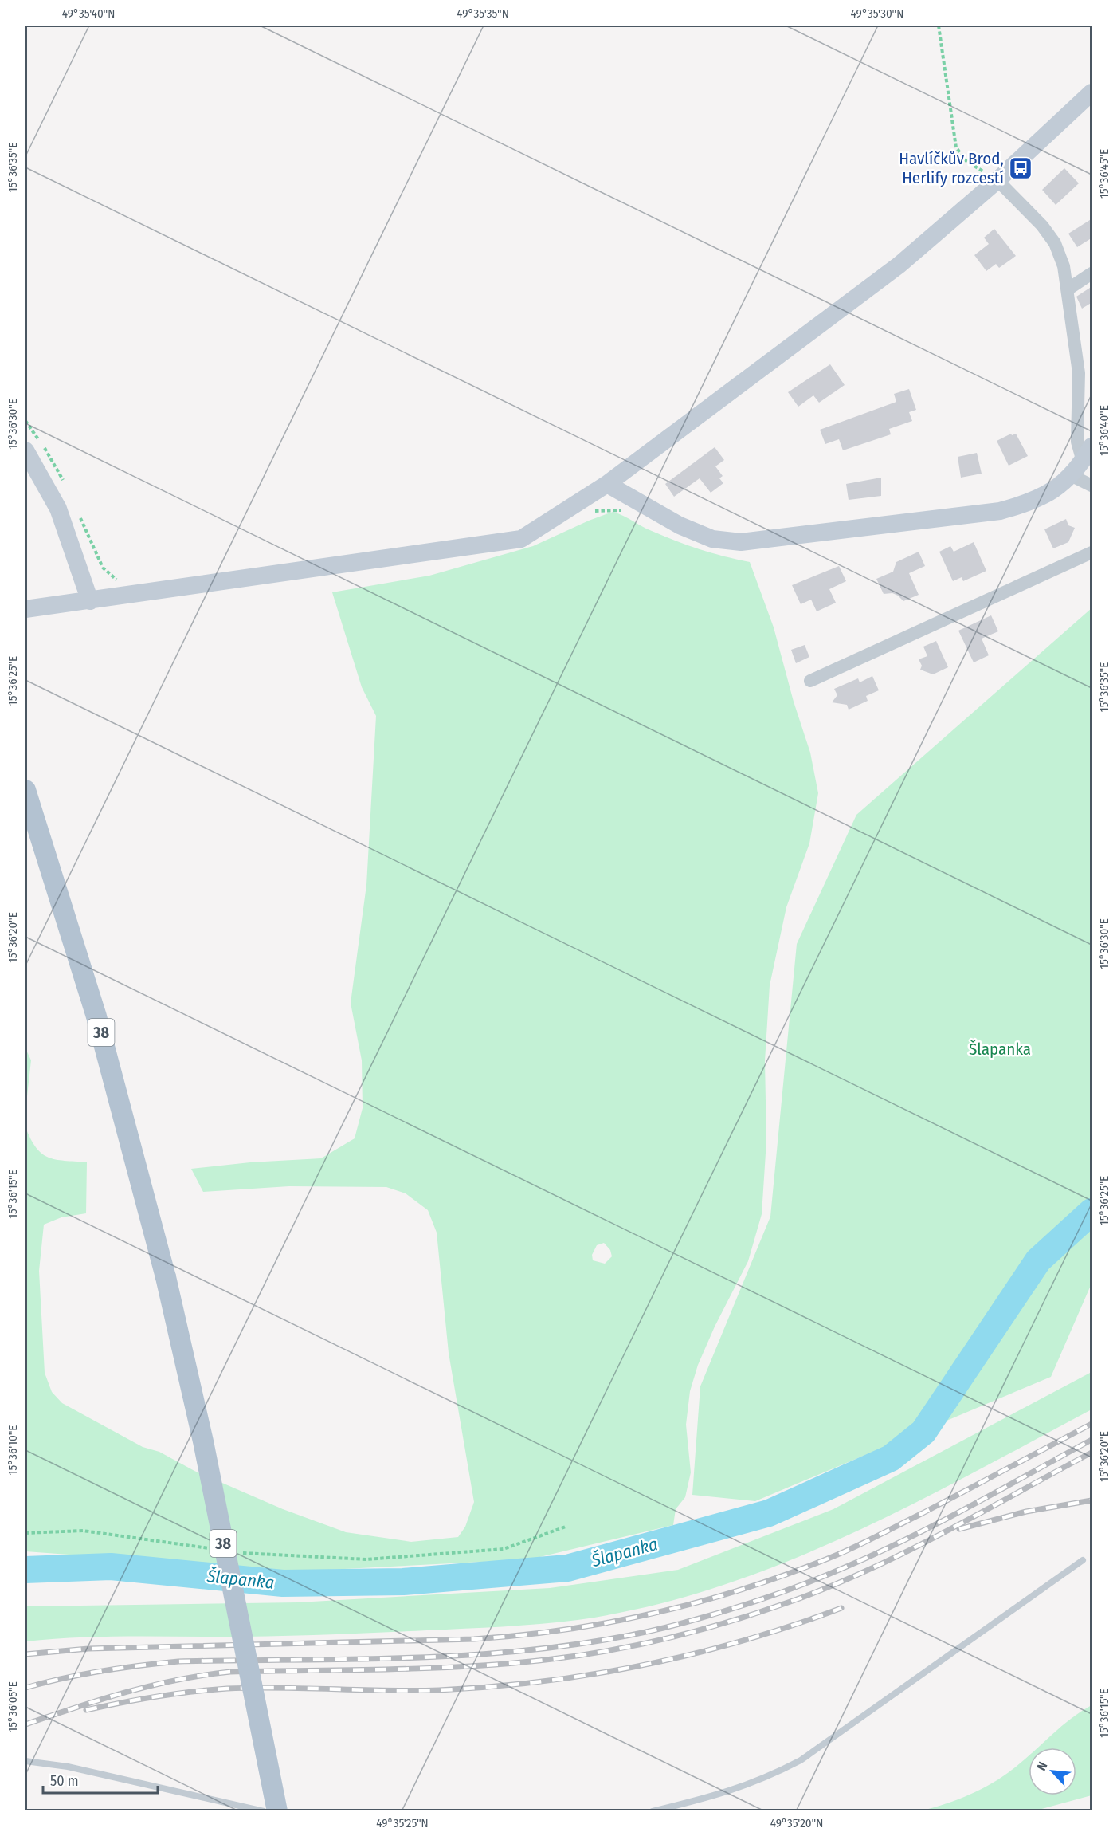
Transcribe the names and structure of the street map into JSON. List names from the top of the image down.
{
  "streets": {
    "main road": ["38"]
  },
  "water": ["Šlapanka"],
  "parks": ["Šlapanka"],
  "places": {
    "bus stop": ["Havlíčkův Brod, Herlify rozcestí"]
  },
  "scale_bar": "50 m",
  "north": "top left",
  "coordinates": [
    "49°35'40\"N",
    "49°35'35\"N",
    "49°35'30\"N",
    "15°36'35\"E",
    "15°36'45\"E",
    "15°36'30\"E",
    "15°36'40\"E",
    "15°36'25\"E",
    "15°36'20\"E",
    "15°36'15\"E",
    "15°36'10\"E",
    "15°36'05\"E",
    "49°35'25\"N",
    "49°35'20\"N"
  ]
}
